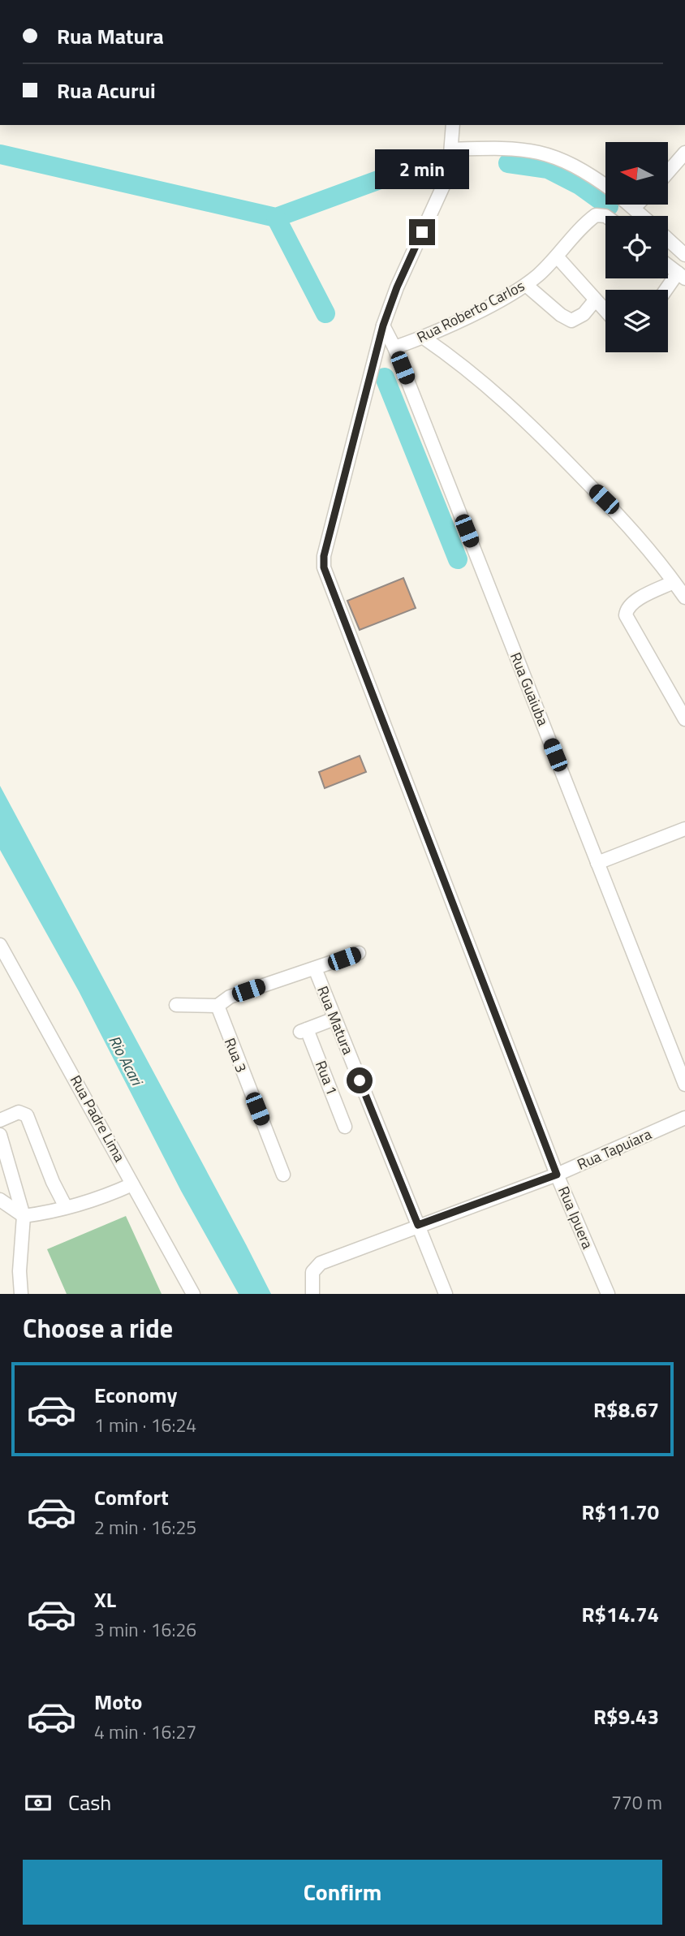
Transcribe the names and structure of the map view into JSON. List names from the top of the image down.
{
  "streets": {
    "street": [
      "Rua Roberto Carlos",
      "Rua Guaiuba",
      "Rua Matura",
      "Rua 3",
      "Rua 1",
      "Rua Padre Lima",
      "Rua Tapuiara",
      "Rua Ipuera"
    ]
  },
  "crossings": [
    ["Rua Roberto Carlos", "Rua Guaiuba"],
    ["Rua Guaiuba", "Rua Ipuera"],
    ["Rua Matura", "Rua 1"],
    ["Rua Matura", "Rua Tapuiara"],
    ["Rua Tapuiara", "Rua Ipuera"]
  ],
  "water": ["Rio Acari"],
  "north": "left",
  "page": {
    "banner": ["Rua Matura", "Rua Acurui"],
    "bubble": "2 min",
    "heading": "Choose a ride",
    "list": [
      {
        "name": "Economy",
        "note": "1 min · 16:24",
        "value": "R$8.67"
      },
      {
        "name": "Comfort",
        "note": "2 min · 16:25",
        "value": "R$11.70"
      },
      {
        "name": "XL",
        "note": "3 min · 16:26",
        "value": "R$14.74"
      },
      {
        "name": "Moto",
        "note": "4 min · 16:27",
        "value": "R$9.43"
      }
    ],
    "pay": ["Cash", "770 m"],
    "buttons": "Confirm"
  }
}
